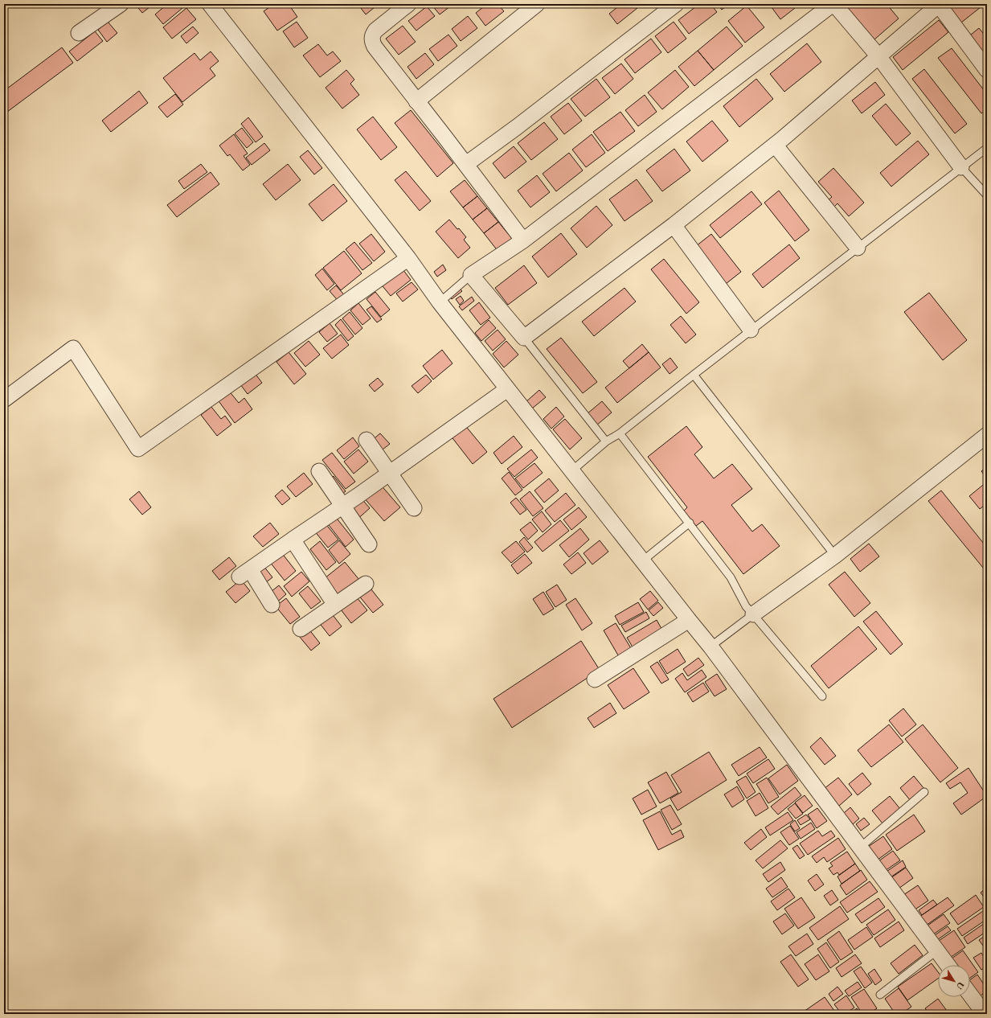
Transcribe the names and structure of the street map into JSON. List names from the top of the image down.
{
  "north": "bottom right"
}
